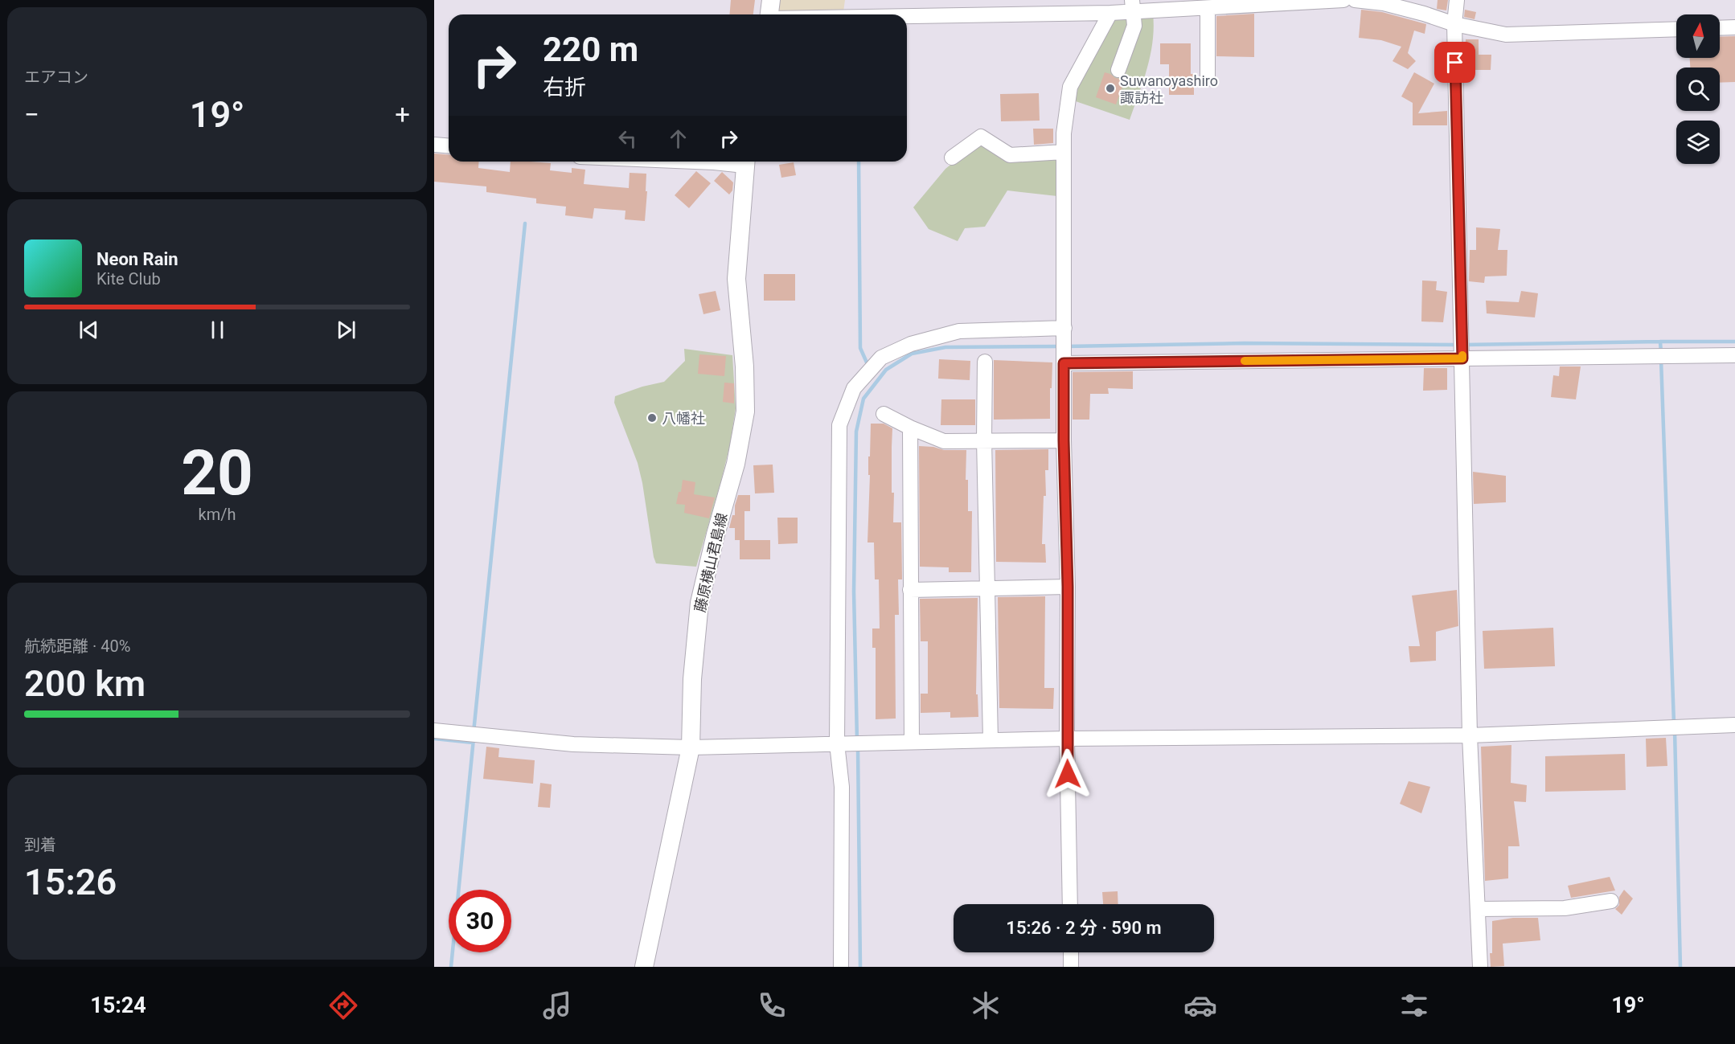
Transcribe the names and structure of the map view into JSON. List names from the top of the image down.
{
  "streets": {
    "main road": ["藤原横山君島線"]
  },
  "places": ["Suwanoyashiro 諏訪社", "八幡社"],
  "north": "top",
  "page": {
    "tile": [
      "エアコン",
      ["20", "km/h"],
      ["航続距離 · 40%", "200 km"],
      ["到着", "15:26"]
    ],
    "turn": ["220 m", "右折"],
    "heat": ["−", "19°", "+"],
    "song": ["Neon Rain", "Kite Club"],
    "limit": "30",
    "trip": "15:26 · 2 分 · 590 m",
    "tabs": ["15:24", "19°"]
  }
}
